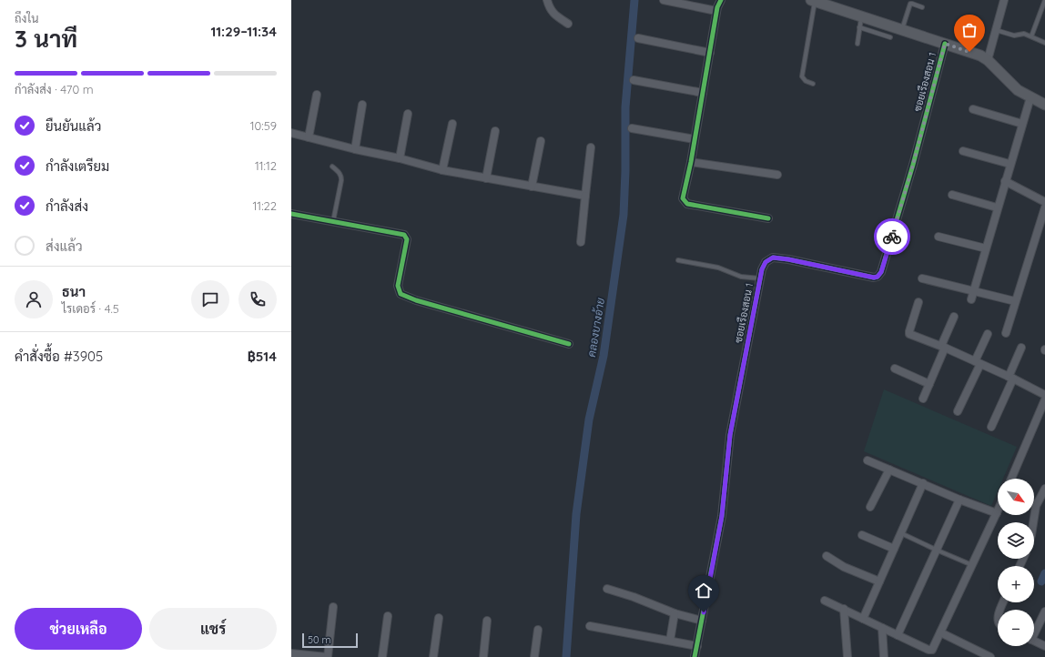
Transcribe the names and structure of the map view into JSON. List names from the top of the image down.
{
  "streets": {
    "street": ["ซอยเรืองสอน 1"]
  },
  "water": ["คลองบางอ้าย"],
  "scale_bar": "50 m",
  "north": "bottom right",
  "page": {
    "heading": ["3 นาที", "ถึงใน", "11:29–11:34"],
    "panel": [
      "ธนา",
      "ไรเดอร์ · 4.5",
      "คำสั่งซื้อ #3905",
      "฿514"
    ],
    "bar": "กำลังส่ง · 470 m",
    "list": [
      ["ยืนยันแล้ว", "10:59"],
      ["กำลังเตรียม", "11:12"],
      ["กำลังส่ง", "11:22"],
      "ส่งแล้ว"
    ],
    "map_buttons": ["+", "−"],
    "buttons": ["ช่วยเหลือ", "แชร์"],
    "scale": "50 m"
  }
}
